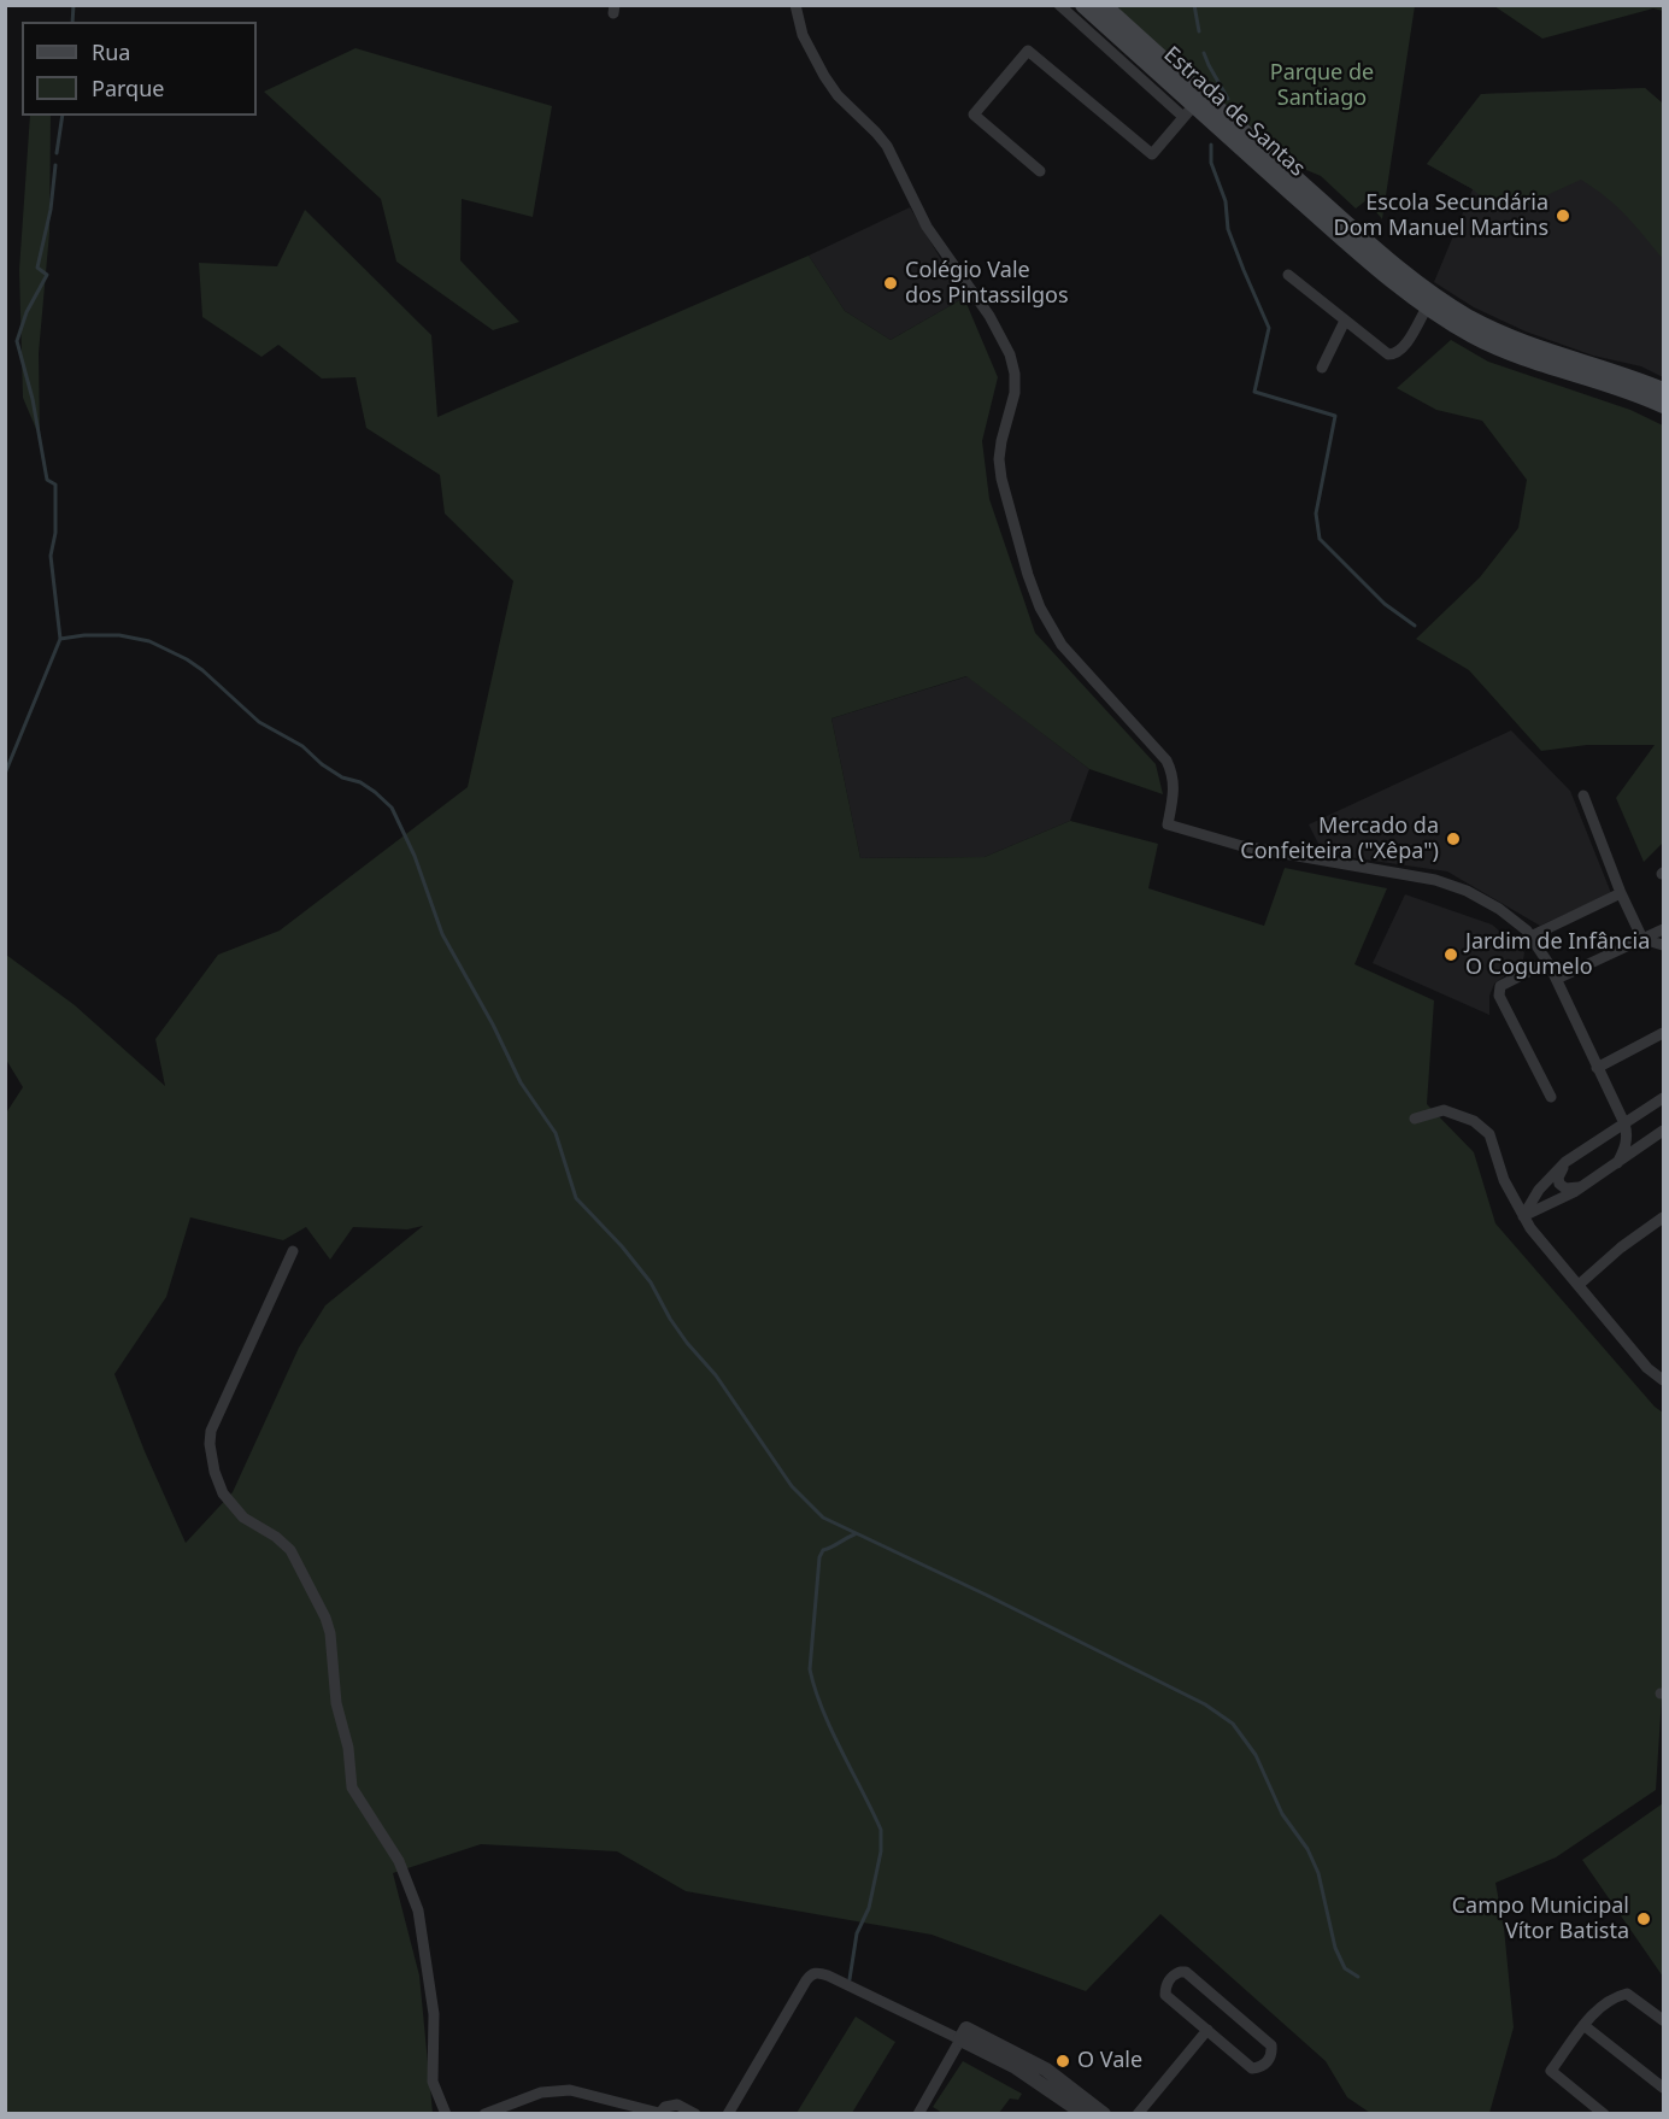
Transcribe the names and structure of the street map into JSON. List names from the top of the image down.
{
  "streets": {
    "main road": ["Estrada de Santas"]
  },
  "parks": ["Parque de Santiago"],
  "places": [
    "Escola Secundária Dom Manuel Martins",
    "Colégio Vale dos Pintassilgos",
    "Mercado da Confeiteira (\"Xêpa\")",
    "Jardim de Infância O Cogumelo",
    "Campo Municipal Vítor Batista",
    "O Vale"
  ],
  "legend": ["Rua", "Parque"]
}
